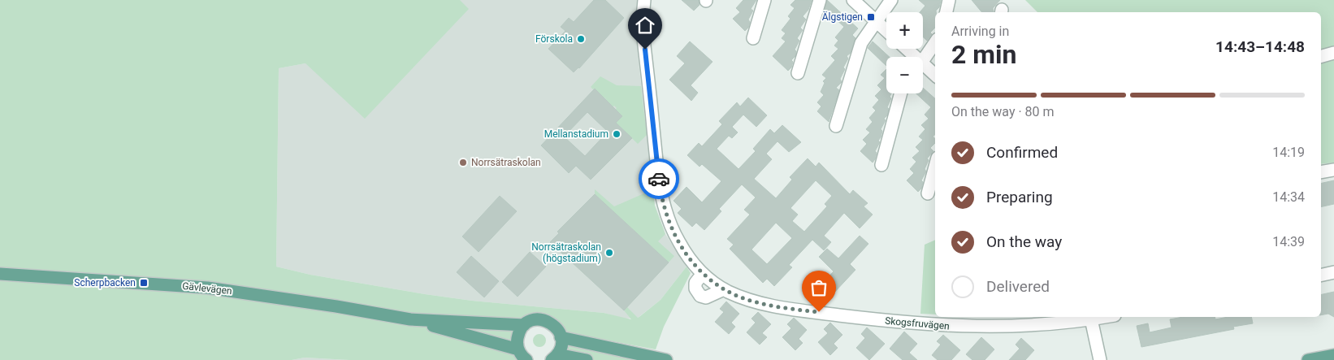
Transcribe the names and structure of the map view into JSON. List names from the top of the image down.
{
  "streets": {
    "main road": ["Gävlevägen"],
    "street": ["Skogsfruvägen"]
  },
  "places": {
    "transit": ["Älgstigen", "Scherpbacken"],
    "other": [
      "Förskola",
      "Mellanstadium",
      "Norrsätraskolan",
      "Norrsätraskolan (högstadium)"
    ]
  },
  "page": {
    "map_buttons": ["+", "−"],
    "heading": ["2 min", "Arriving in", "14:43–14:48"],
    "bar": "On the way · 80 m",
    "list": [
      ["Confirmed", "14:19"],
      ["Preparing", "14:34"],
      ["On the way", "14:39"],
      "Delivered"
    ]
  }
}
